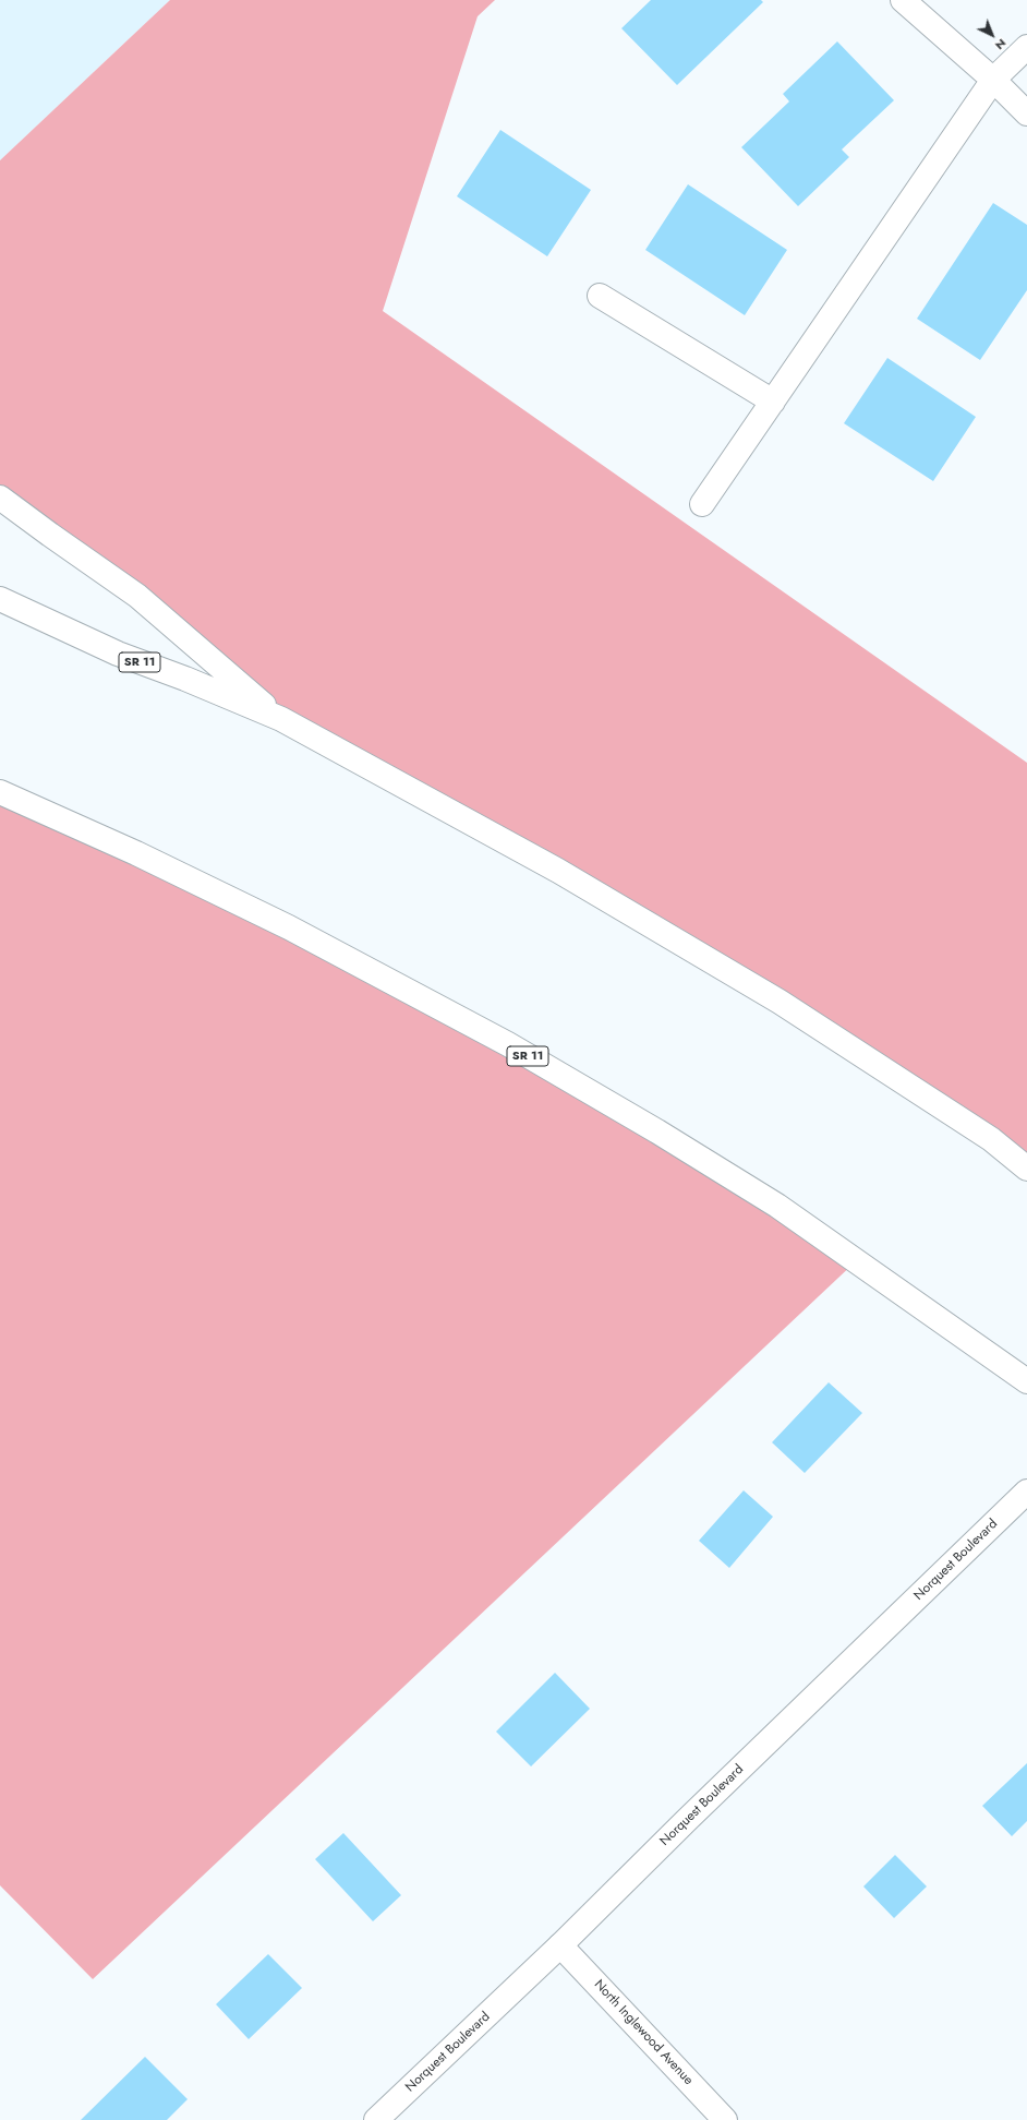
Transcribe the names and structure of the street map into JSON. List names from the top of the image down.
{
  "streets": {
    "main road": ["SR 11", "Norquest Boulevard", "North Inglewood Avenue"]
  },
  "crossings": [
    ["Norquest Boulevard", "North Inglewood Avenue"]
  ],
  "north": "bottom right"
}
